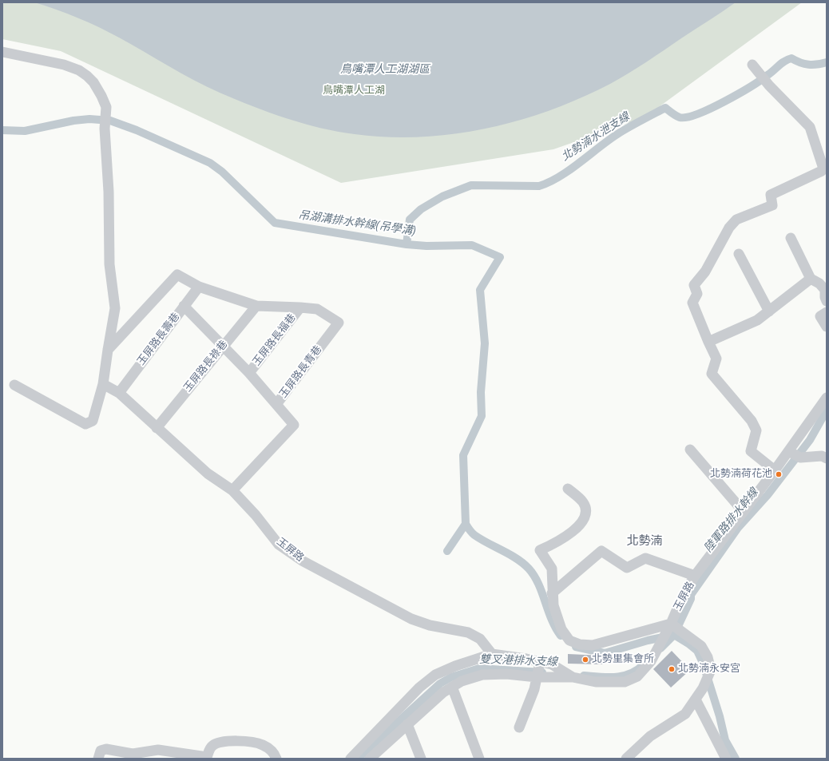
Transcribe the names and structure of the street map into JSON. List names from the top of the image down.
{
  "streets": {
    "street": [
      "玉屏路長壽巷",
      "玉屏路長福巷",
      "玉屏路長祿巷",
      "玉屏路長青巷",
      "玉屏路"
    ]
  },
  "crossings": [
    ["玉屏路長壽巷", "玉屏路"],
    ["玉屏路長福巷", "玉屏路長青巷"],
    ["玉屏路長祿巷", "玉屏路"],
    ["玉屏路長青巷", "玉屏路"]
  ],
  "districts": ["北勢湳"],
  "water": [
    "鳥嘴潭人工湖湖區",
    "北勢湳水泄支線",
    "吊湖溝排水幹線(吊學溝)",
    "陸軍路排水幹線",
    "雙叉港排水支線"
  ],
  "parks": ["鳥嘴潭人工湖"],
  "places": ["北勢湳荷花池", "北勢里集會所", "北勢湳永安宮"]
}
